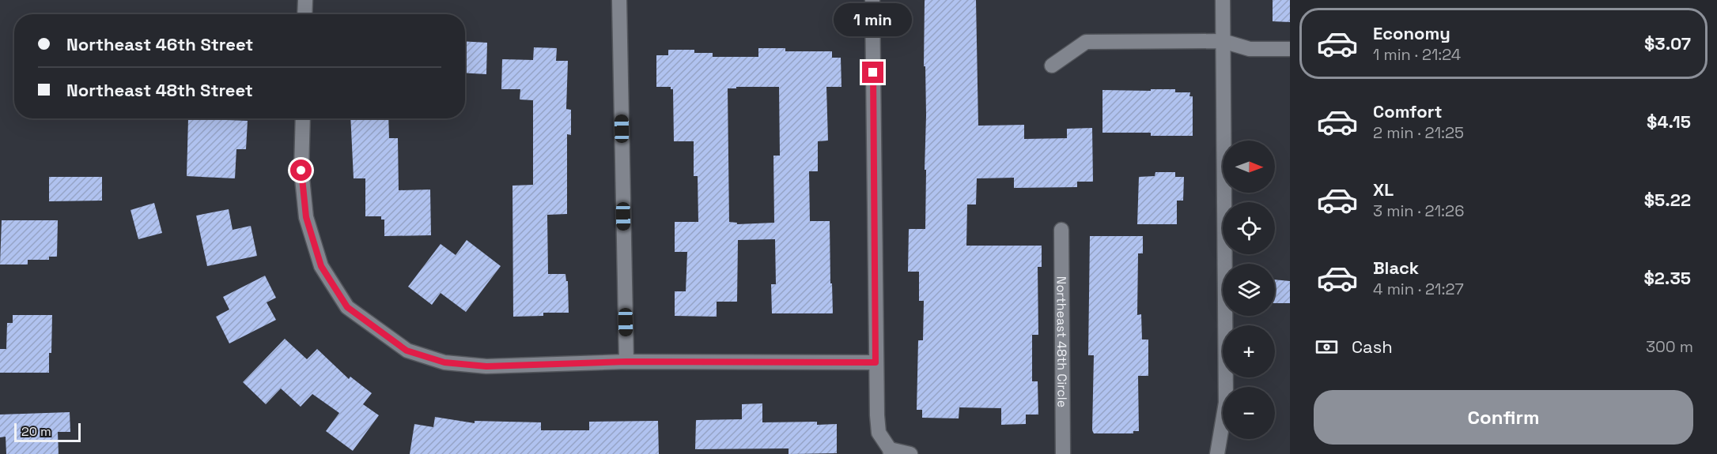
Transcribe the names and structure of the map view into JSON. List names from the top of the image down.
{
  "streets": {
    "street": ["Northeast 48th Circle"]
  },
  "scale_bar": "20 m",
  "north": "right",
  "page": {
    "bubble": "1 min",
    "list": [
      {
        "name": "Economy",
        "note": "1 min · 21:24",
        "value": "$3.07"
      },
      {
        "name": "Comfort",
        "note": "2 min · 21:25",
        "value": "$4.15"
      },
      {
        "name": "XL",
        "note": "3 min · 21:26",
        "value": "$5.22"
      },
      {
        "name": "Black",
        "note": "4 min · 21:27",
        "value": "$2.35"
      }
    ],
    "banner": ["Northeast 46th Street", "Northeast 48th Street"],
    "map_buttons": ["+", "−"],
    "pay": ["Cash", "300 m"],
    "buttons": "Confirm",
    "scale": "20 m"
  }
}
